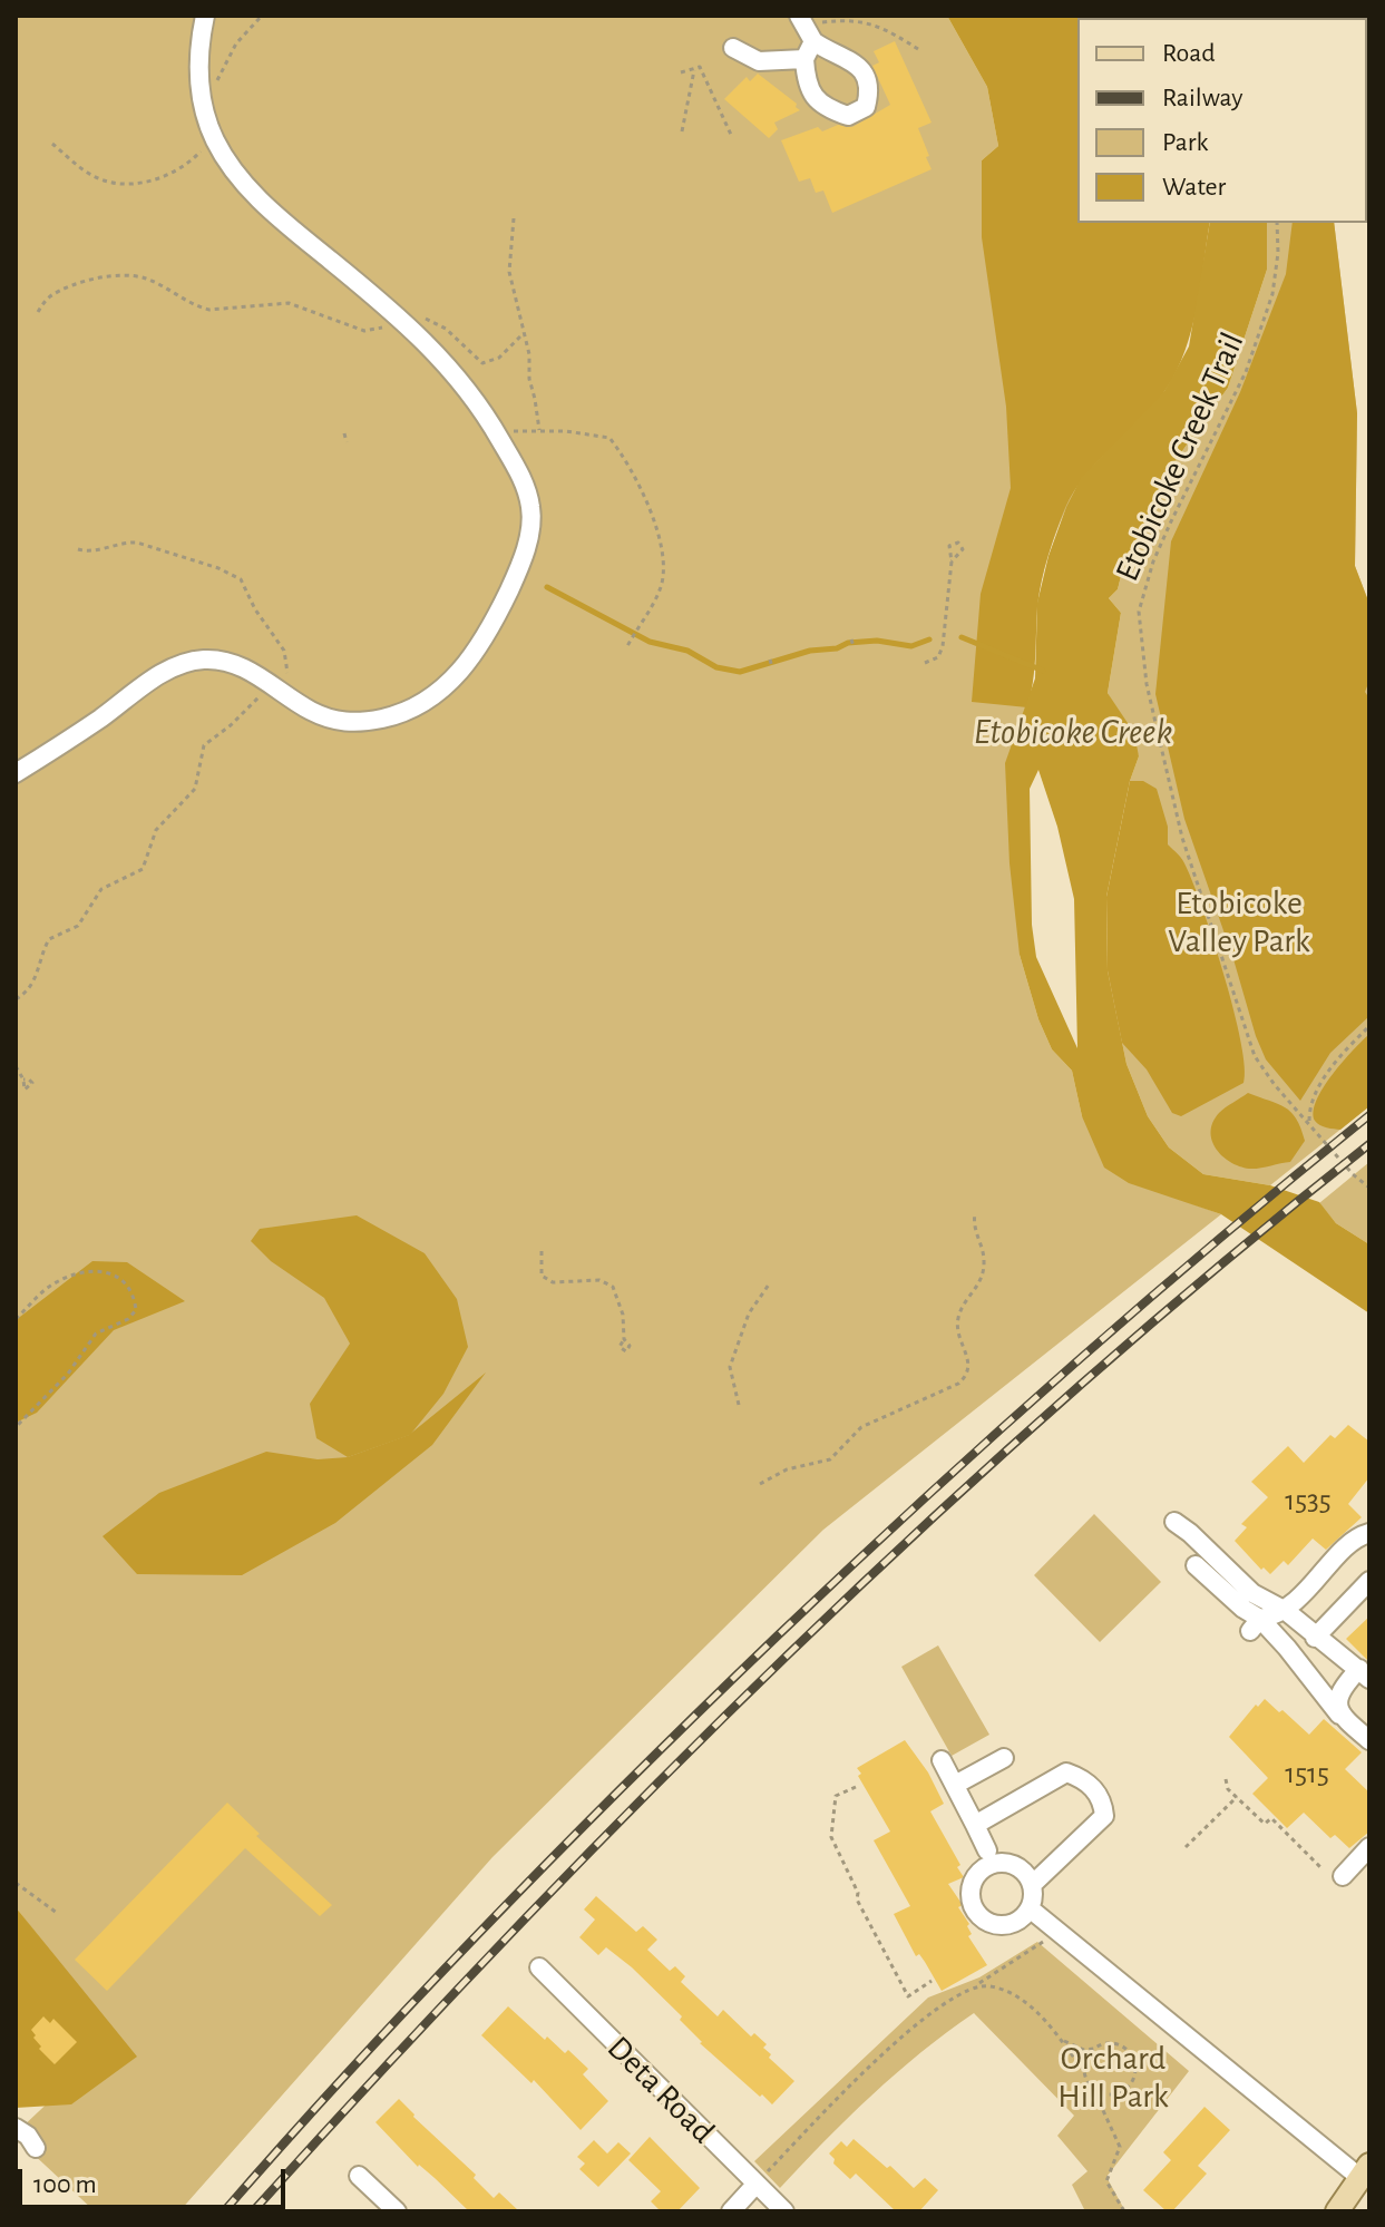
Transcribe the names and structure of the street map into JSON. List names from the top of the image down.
{
  "streets": {
    "street": ["Deta Road"],
    "path": ["Etobicoke Creek Trail"]
  },
  "water": ["Etobicoke Creek"],
  "parks": ["Etobicoke Valley Park", "Orchard Hill Park"],
  "house_numbers": ["1535", "1515"],
  "legend": [
    "Road",
    "Railway",
    "Park",
    "Water"
  ],
  "scale_bar": "100 m"
}
